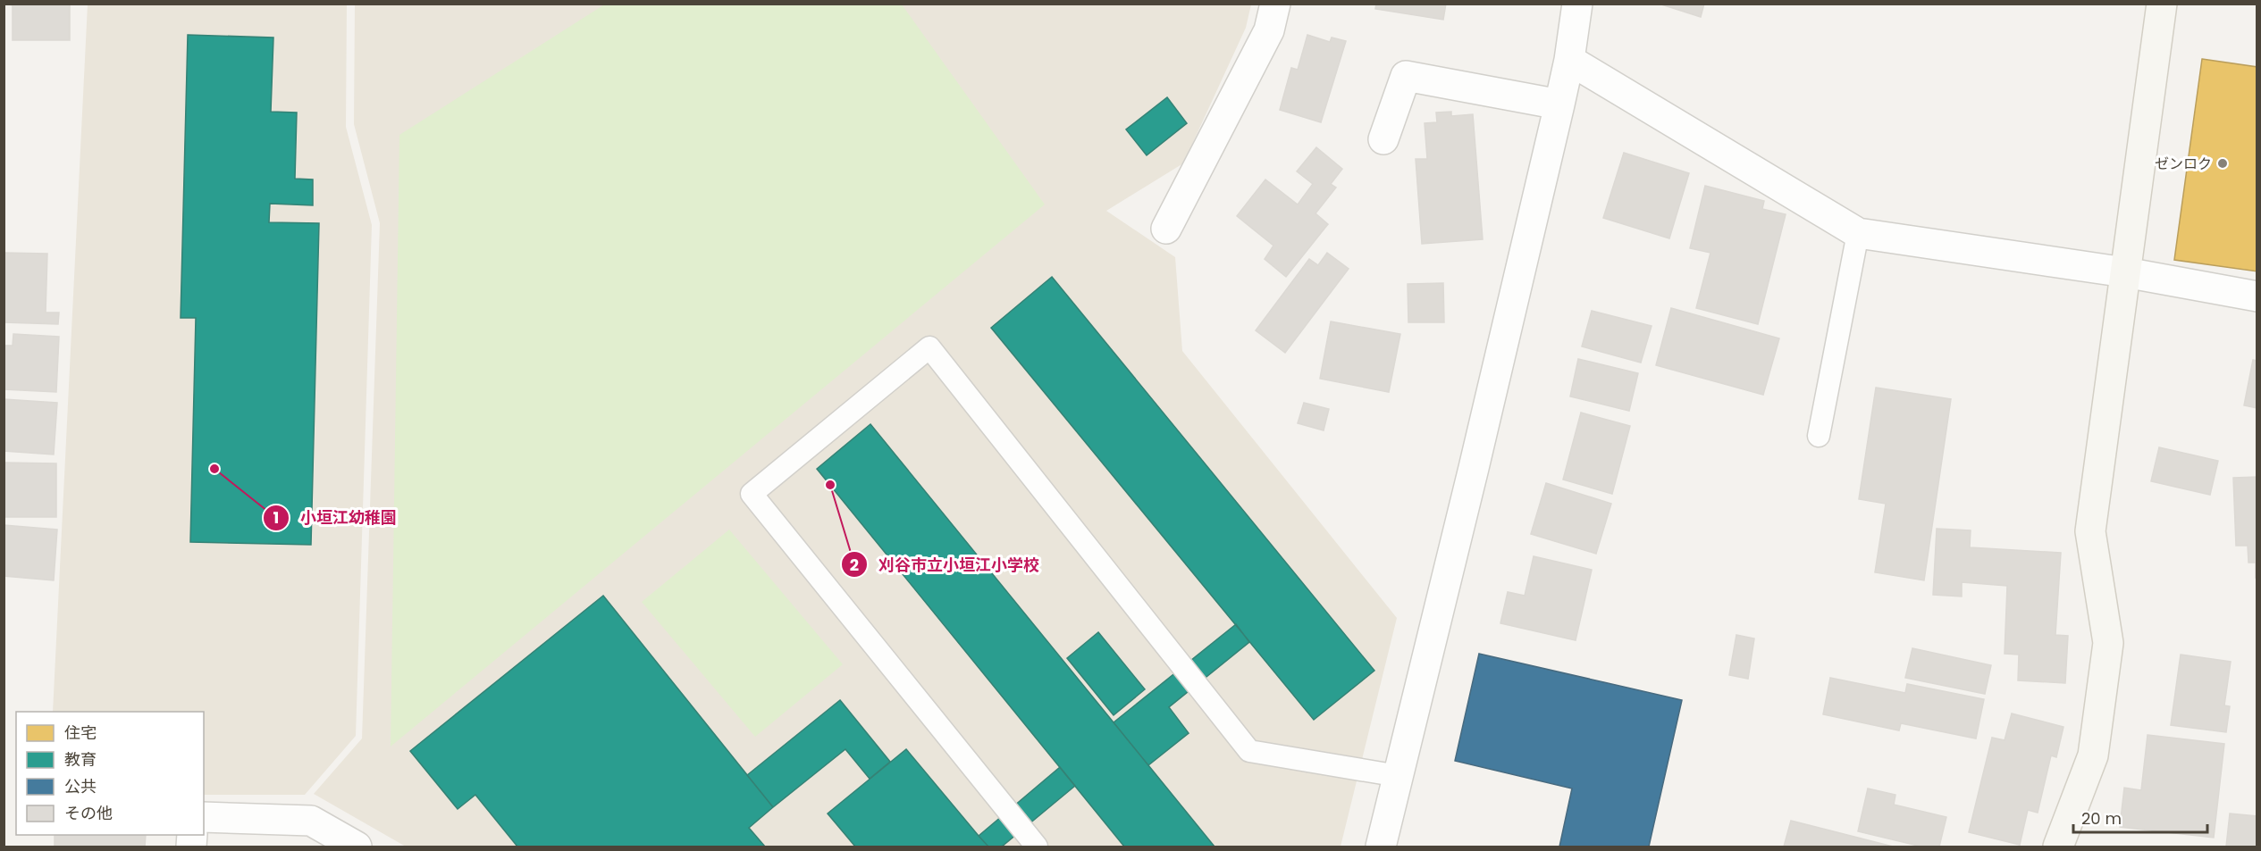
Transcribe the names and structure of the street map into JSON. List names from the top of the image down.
{
  "places": ["ゼンロク", "小垣江幼稚園", "刈谷市立小垣江小学校"],
  "legend": [
    "住宅",
    "教育",
    "公共",
    "その他"
  ],
  "scale_bar": "20 m"
}
